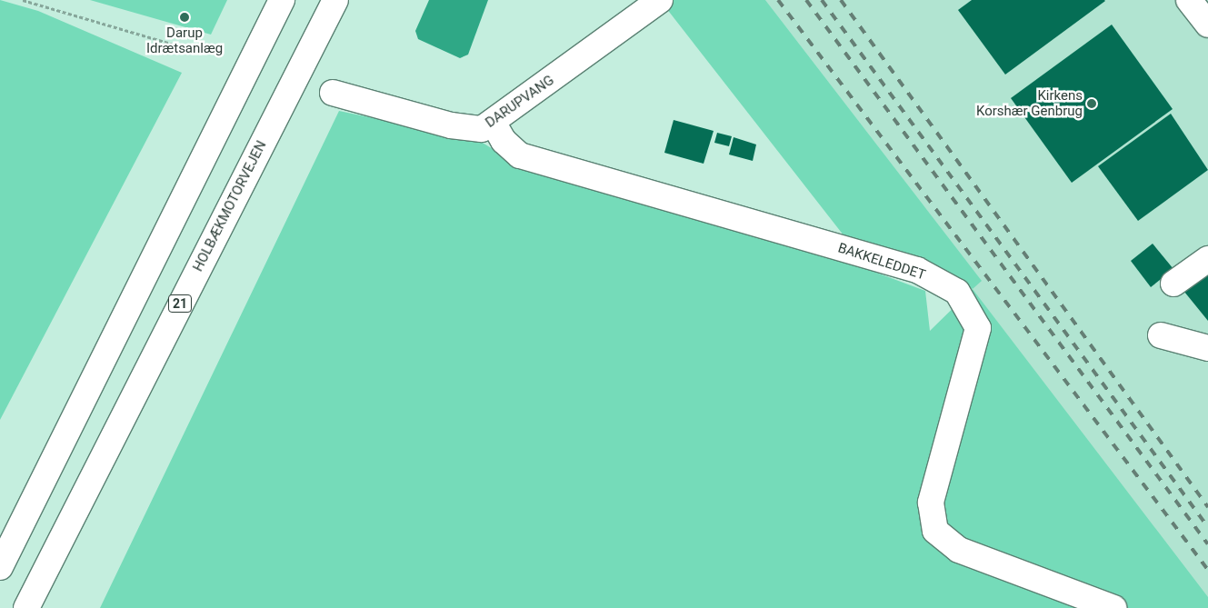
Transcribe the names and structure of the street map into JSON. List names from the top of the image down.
{
  "streets": {
    "main road": [
      "DARUPVANG",
      "HOLBÆKMOTORVEJEN",
      "BAKKELEDDET",
      "21"
    ]
  },
  "crossings": [
    ["DARUPVANG", "BAKKELEDDET"]
  ],
  "places": ["Darup Idrætsanlæg", "Kirkens Korshær Genbrug"]
}
